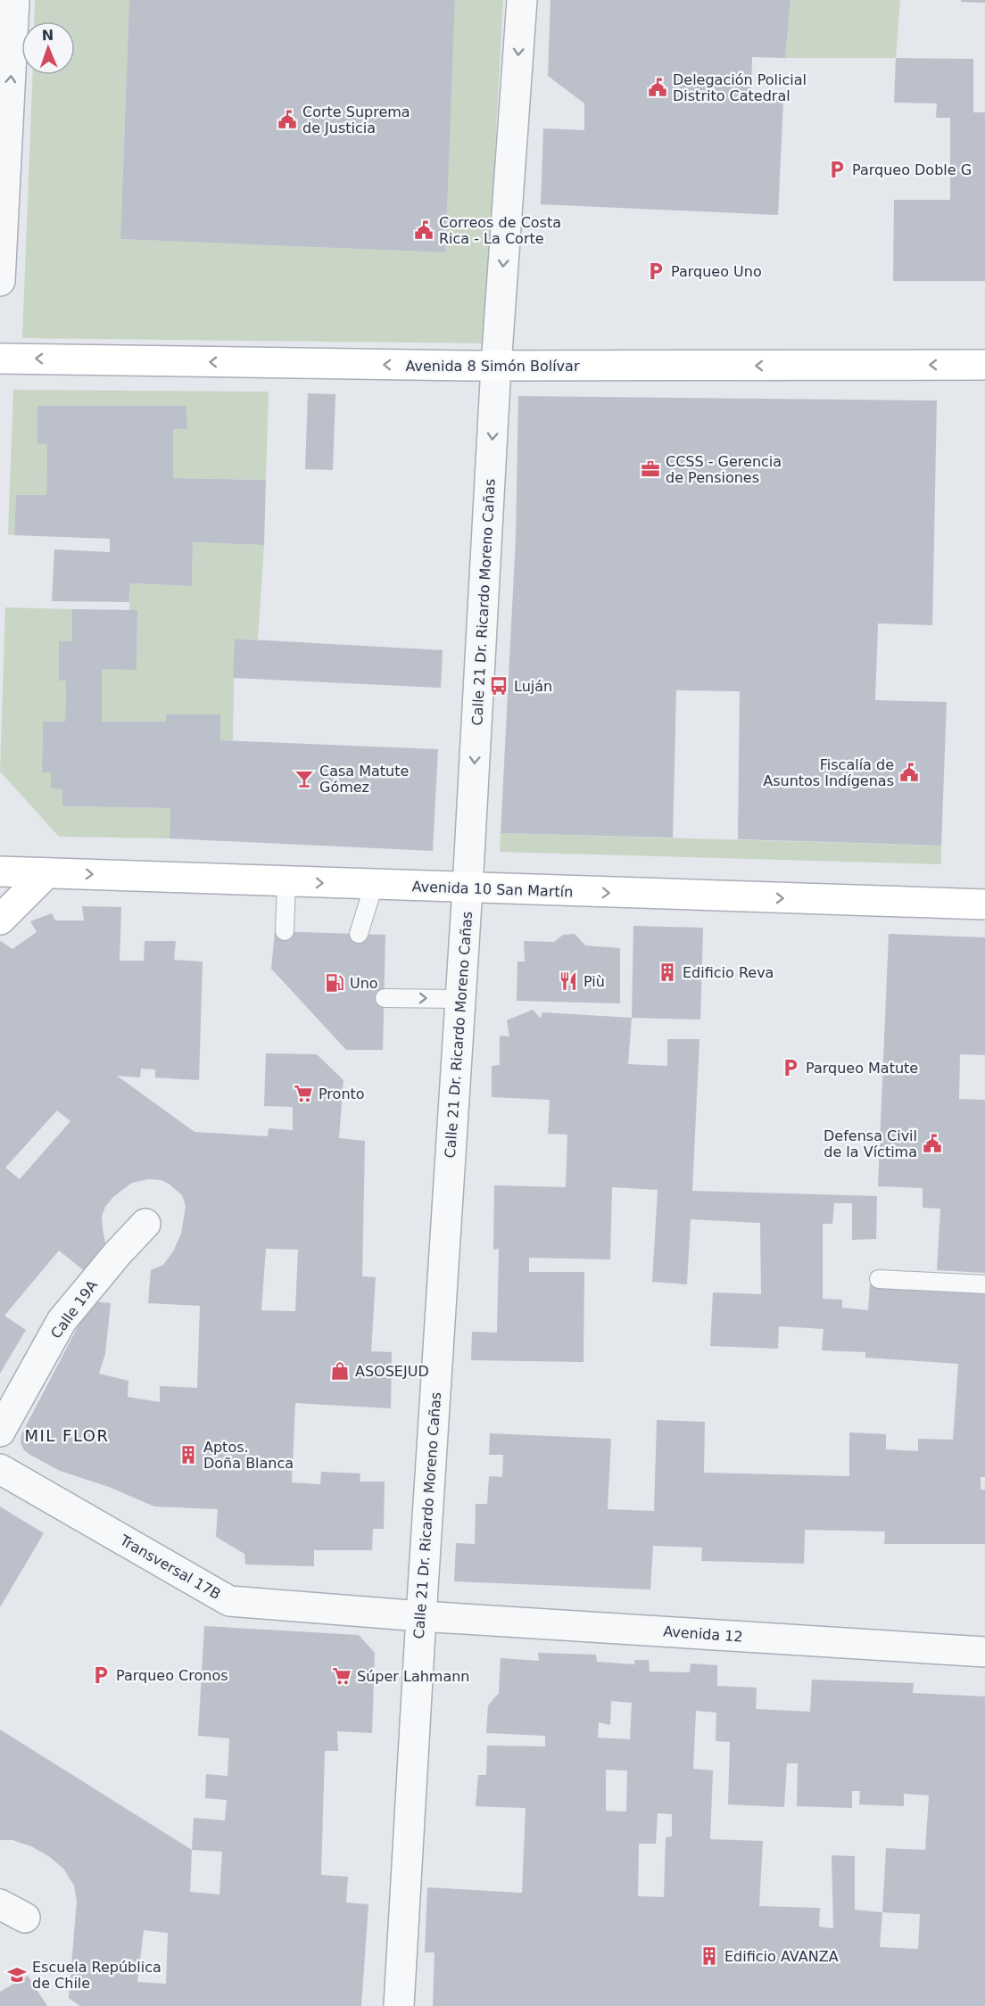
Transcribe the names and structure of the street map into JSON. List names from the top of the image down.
{
  "streets": {
    "street": [
      "Avenida 8 Simón Bolívar",
      "Calle 21 Dr. Ricardo Moreno Cañas",
      "Avenida 10 San Martín",
      "Calle 19A",
      "Transversal 17B",
      "Avenida 12"
    ]
  },
  "crossings": [
    ["Avenida 8 Simón Bolívar", "Calle 21 Dr. Ricardo Moreno Cañas"],
    ["Calle 21 Dr. Ricardo Moreno Cañas", "Avenida 10 San Martín"],
    ["Calle 21 Dr. Ricardo Moreno Cañas", "Transversal 17B"],
    ["Calle 21 Dr. Ricardo Moreno Cañas", "Avenida 12"],
    ["Transversal 17B", "Avenida 12"]
  ],
  "one_way": ["Avenida 8 Simón Bolívar", "Calle 21 Dr. Ricardo Moreno Cañas", "Avenida 10 San Martín"],
  "districts": ["MIL FLOR"],
  "places": {
    "public building": [
      "Delegación Policial Distrito Catedral",
      "Corte Suprema de Justicia",
      "Correos de Costa Rica - La Corte",
      "Fiscalía de Asuntos Indígenas",
      "Defensa Civil de la Víctima"
    ],
    "parking": [
      "Parqueo Doble G",
      "Parqueo Uno",
      "Parqueo Matute",
      "Parqueo Cronos"
    ],
    "office": ["CCSS - Gerencia de Pensiones"],
    "bus stop": ["Luján"],
    "bar": ["Casa Matute Gómez"],
    "building": ["Edificio Reva", "Aptos. Doña Blanca", "Edificio AVANZA"],
    "restaurant": ["Più"],
    "fuel station": ["Uno"],
    "supermarket": ["Pronto", "Súper Lahmann"],
    "shop": ["ASOSEJUD"],
    "school or university": ["Escuela República de Chile"]
  },
  "north": "top"
}
